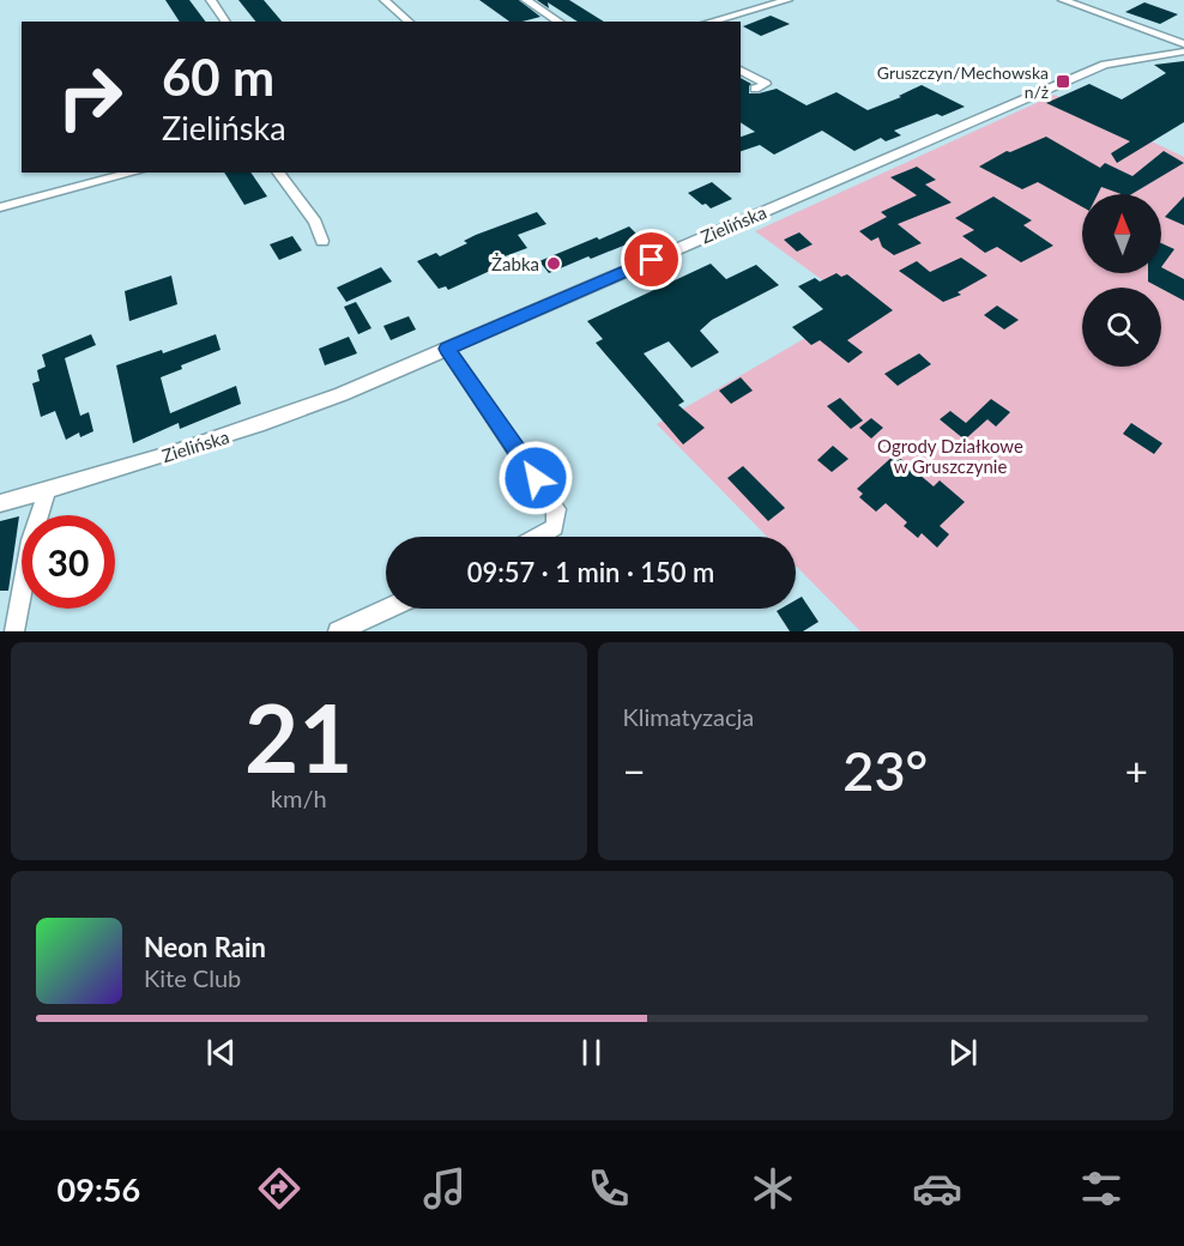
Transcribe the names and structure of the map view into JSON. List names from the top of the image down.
{
  "streets": {
    "street": ["Zielińska"]
  },
  "parks": ["Ogrody Działkowe w Gruszczynie"],
  "places": {
    "transit": ["Gruszczyn/Mechowska n/ż"],
    "other": ["Żabka"]
  },
  "north": "top",
  "page": {
    "turn": ["60 m", "Zielińska"],
    "limit": "30",
    "trip": "09:57 · 1 min · 150 m",
    "tile": [
      ["21", "km/h"],
      "Klimatyzacja"
    ],
    "heat": ["−", "23°", "+"],
    "song": ["Neon Rain", "Kite Club"],
    "tabs": "09:56"
  }
}
